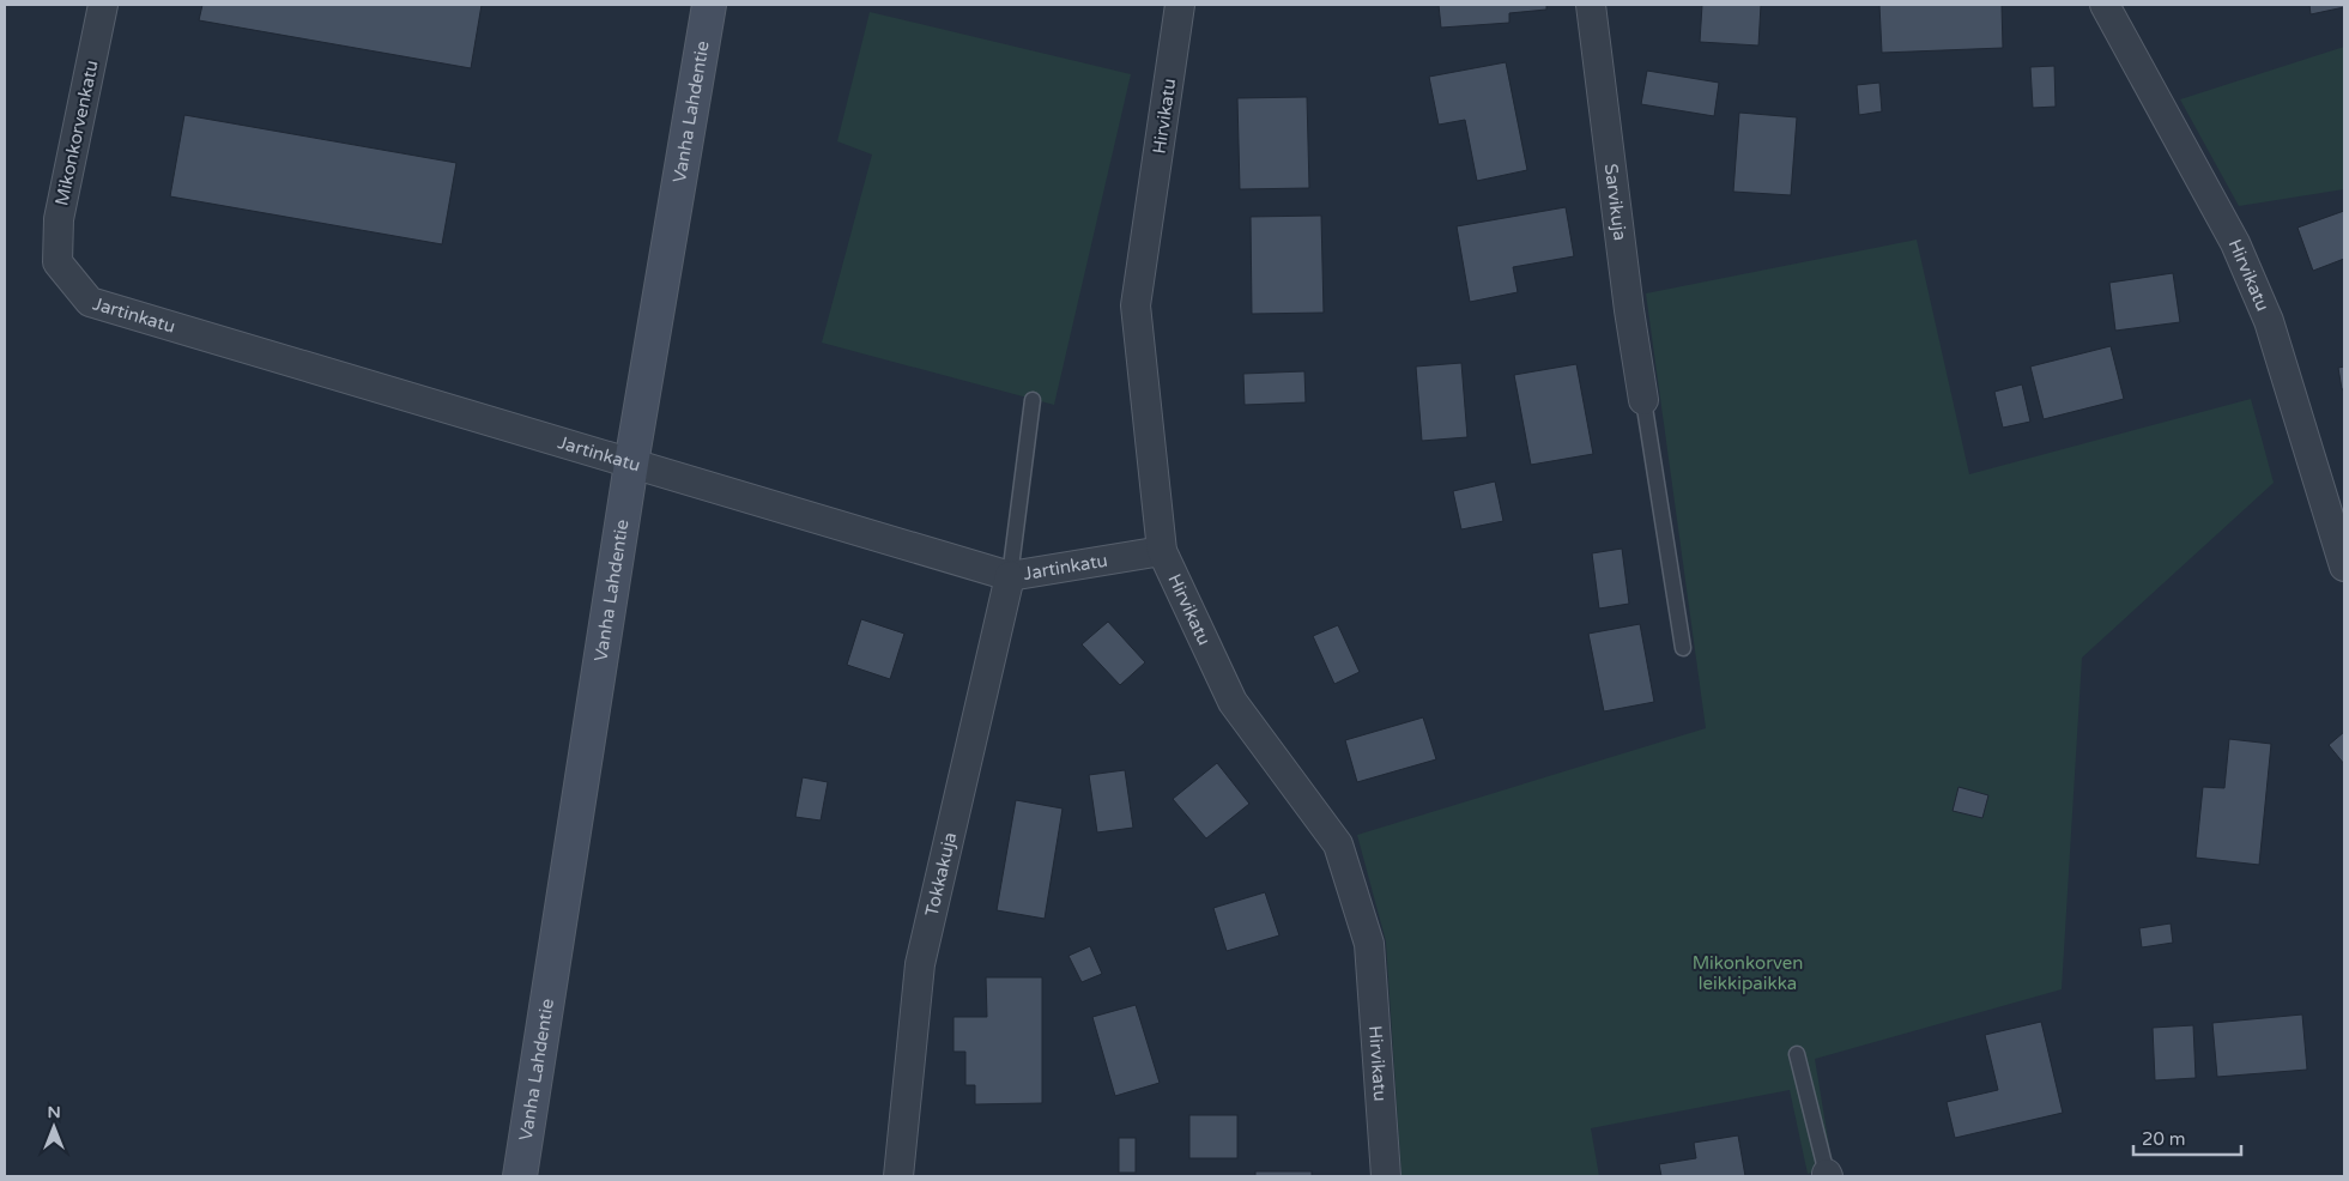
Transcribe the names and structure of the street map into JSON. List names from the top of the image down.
{
  "streets": {
    "main road": ["Vanha Lahdentie"],
    "street": [
      "Hirvikatu",
      "Mikonkorvenkatu",
      "Sarvikuja",
      "Jartinkatu",
      "Tokkakuja"
    ]
  },
  "crossings": [
    ["Vanha Lahdentie", "Jartinkatu"],
    ["Hirvikatu", "Jartinkatu"],
    ["Mikonkorvenkatu", "Jartinkatu"],
    ["Jartinkatu", "Tokkakuja"]
  ],
  "parks": ["Mikonkorven leikkipaikka"],
  "scale_bar": "20 m",
  "north": "top"
}
